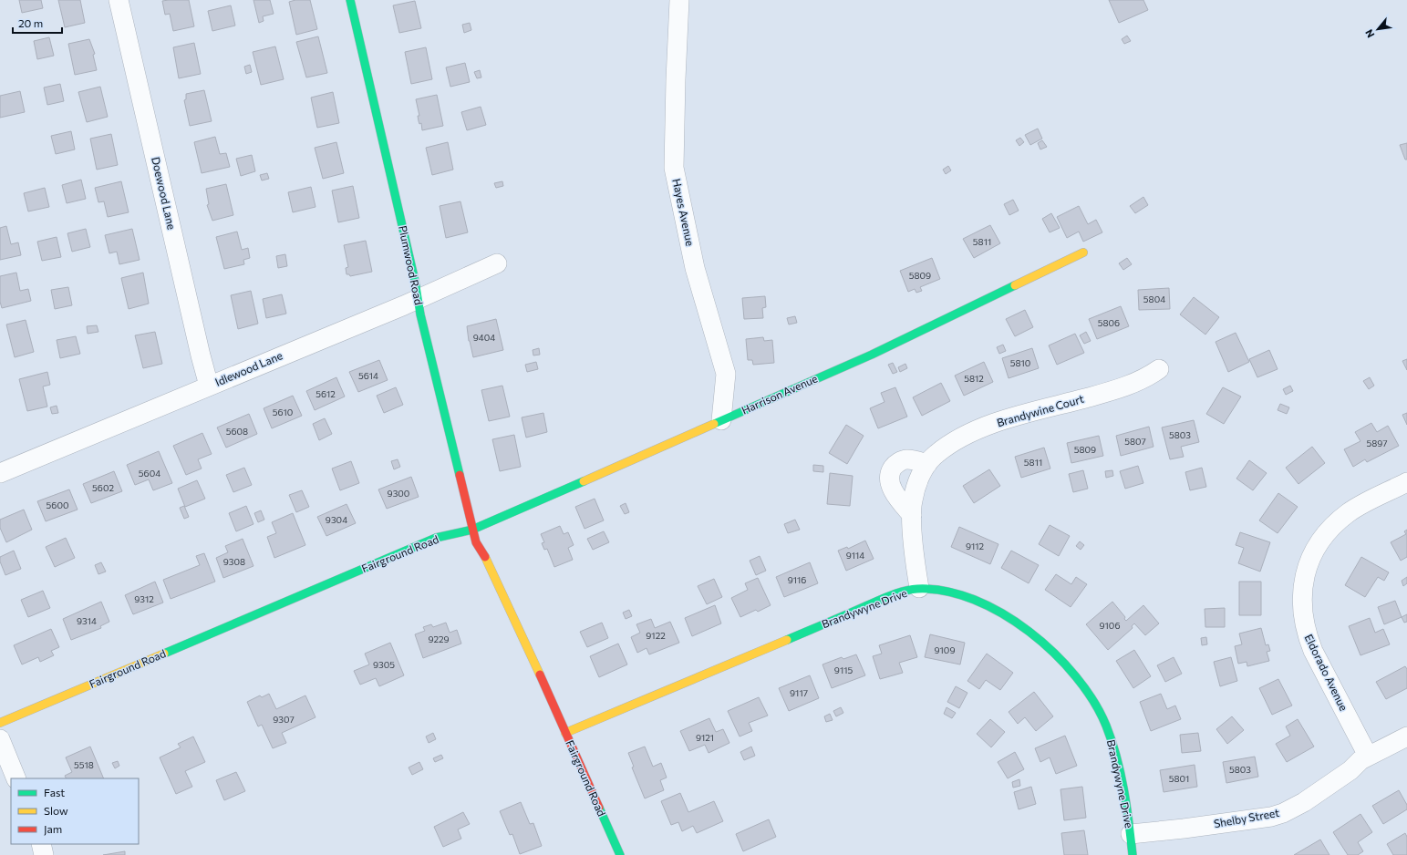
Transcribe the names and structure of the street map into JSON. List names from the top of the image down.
{
  "streets": {
    "street": [
      "Doewood Lane",
      "Hayes Avenue",
      "Plumwood Road",
      "Idlewood Lane",
      "Harrison Avenue",
      "Brandywine Court",
      "Fairground Road",
      "Brandywyne Drive",
      "Eldorado Avenue",
      "Shelby Street"
    ]
  },
  "crossings": [
    ["Doewood Lane", "Idlewood Lane"],
    ["Hayes Avenue", "Harrison Avenue"],
    ["Plumwood Road", "Idlewood Lane"],
    ["Plumwood Road", "Harrison Avenue"],
    ["Plumwood Road", "Fairground Road"],
    ["Harrison Avenue", "Fairground Road"],
    ["Brandywine Court", "Brandywyne Drive"],
    ["Fairground Road", "Brandywyne Drive"],
    ["Brandywyne Drive", "Shelby Street"],
    ["Eldorado Avenue", "Shelby Street"]
  ],
  "house_numbers": [
    "5811",
    "5809",
    "5804",
    "5806",
    "9404",
    "5810",
    "5614",
    "5812",
    "5612",
    "5610",
    "5608",
    "5803",
    "5807",
    "5897",
    "5809",
    "5811",
    "5604",
    "5602",
    "9300",
    "5600",
    "9304",
    "9112",
    "9114",
    "9308",
    "9116",
    "9312",
    "9314",
    "9106",
    "9122",
    "9229",
    "9109",
    "9305",
    "9115",
    "9117",
    "9307",
    "9121",
    "5518",
    "5803",
    "5801"
  ],
  "legend": ["Fast", "Slow", "Jam"],
  "scale_bar": "20 m",
  "north": "bottom left"
}
